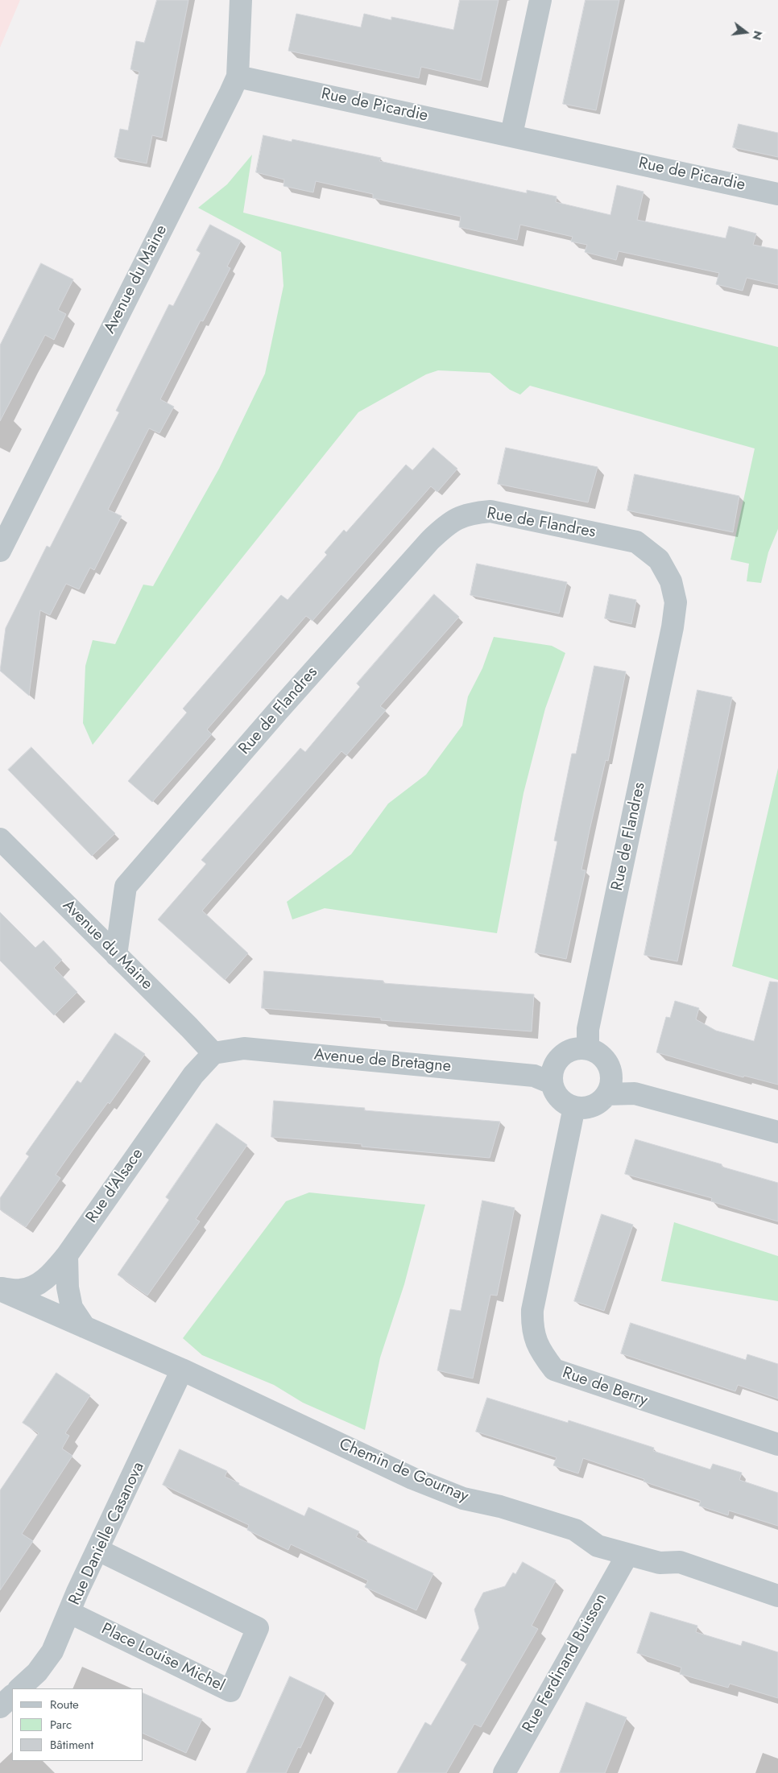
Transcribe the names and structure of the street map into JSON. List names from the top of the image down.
{
  "streets": {
    "street": [
      "Rue de Picardie",
      "Avenue du Maine",
      "Rue de Flandres",
      "Avenue de Bretagne",
      "Rue d'Alsace",
      "Rue de Berry",
      "Chemin de Gournay",
      "Rue Danielle Casanova",
      "Place Louise Michel",
      "Rue Ferdinand Buisson"
    ]
  },
  "crossings": [
    ["Rue de Picardie", "Avenue du Maine"],
    ["Avenue du Maine", "Rue de Flandres"],
    ["Avenue du Maine", "Avenue de Bretagne"],
    ["Avenue du Maine", "Rue d'Alsace"],
    ["Rue de Flandres", "Avenue de Bretagne"],
    ["Rue de Flandres", "Rue de Berry"],
    ["Avenue de Bretagne", "Rue d'Alsace"],
    ["Avenue de Bretagne", "Rue de Berry"],
    ["Rue d'Alsace", "Chemin de Gournay"],
    ["Chemin de Gournay", "Rue Danielle Casanova"],
    ["Chemin de Gournay", "Rue Ferdinand Buisson"],
    ["Rue Danielle Casanova", "Place Louise Michel"]
  ],
  "legend": ["Route", "Parc", "Bâtiment"],
  "north": "right"
}
